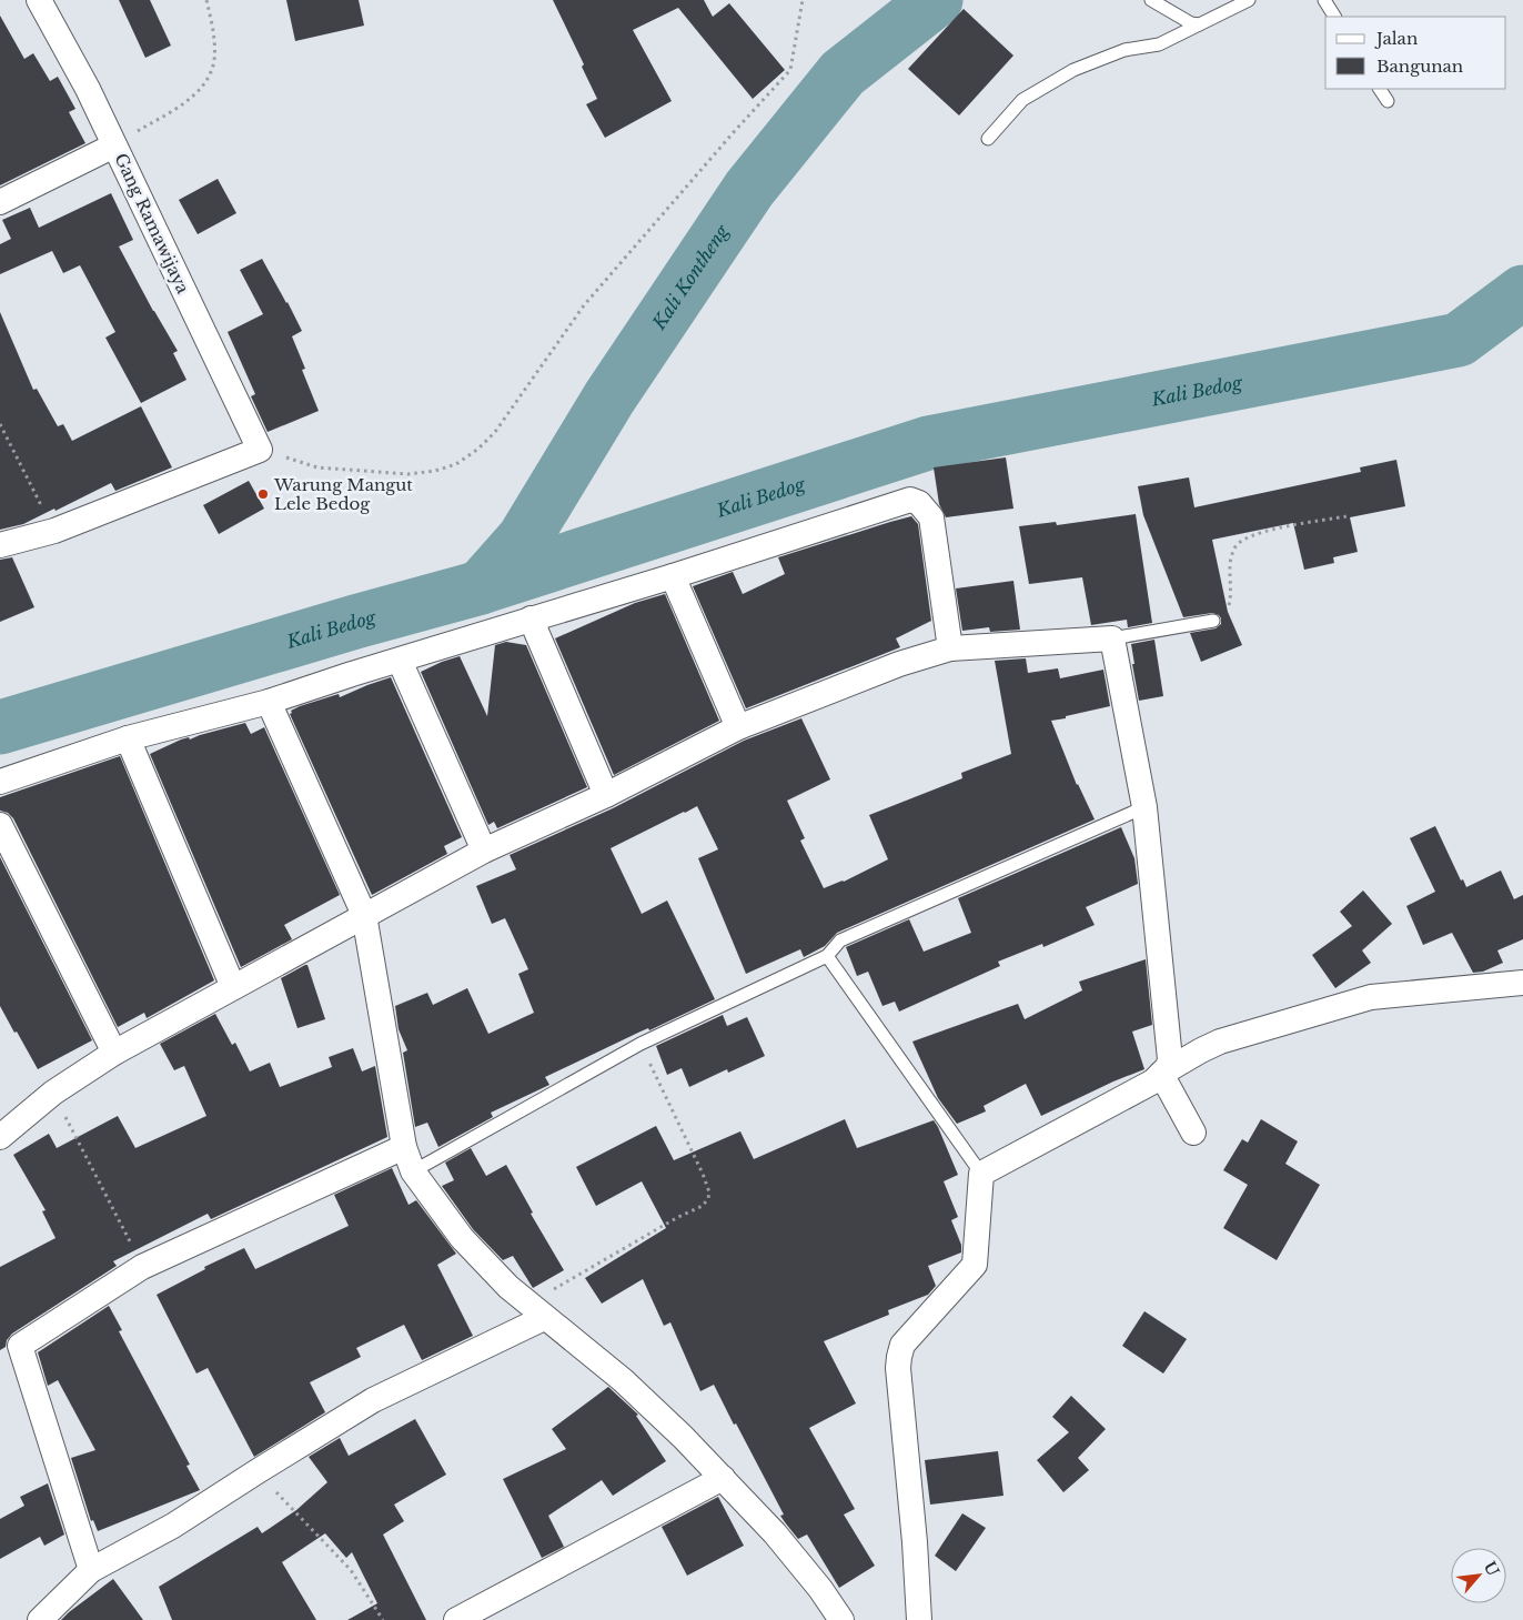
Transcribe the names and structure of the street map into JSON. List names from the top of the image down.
{
  "streets": {
    "street": ["Gang Ramawijaya"]
  },
  "water": ["Kali Kontheng", "Kali Bedog"],
  "places": ["Warung Mangut Lele Bedog"],
  "legend": ["Jalan", "Bangunan"],
  "north": "top right"
}
